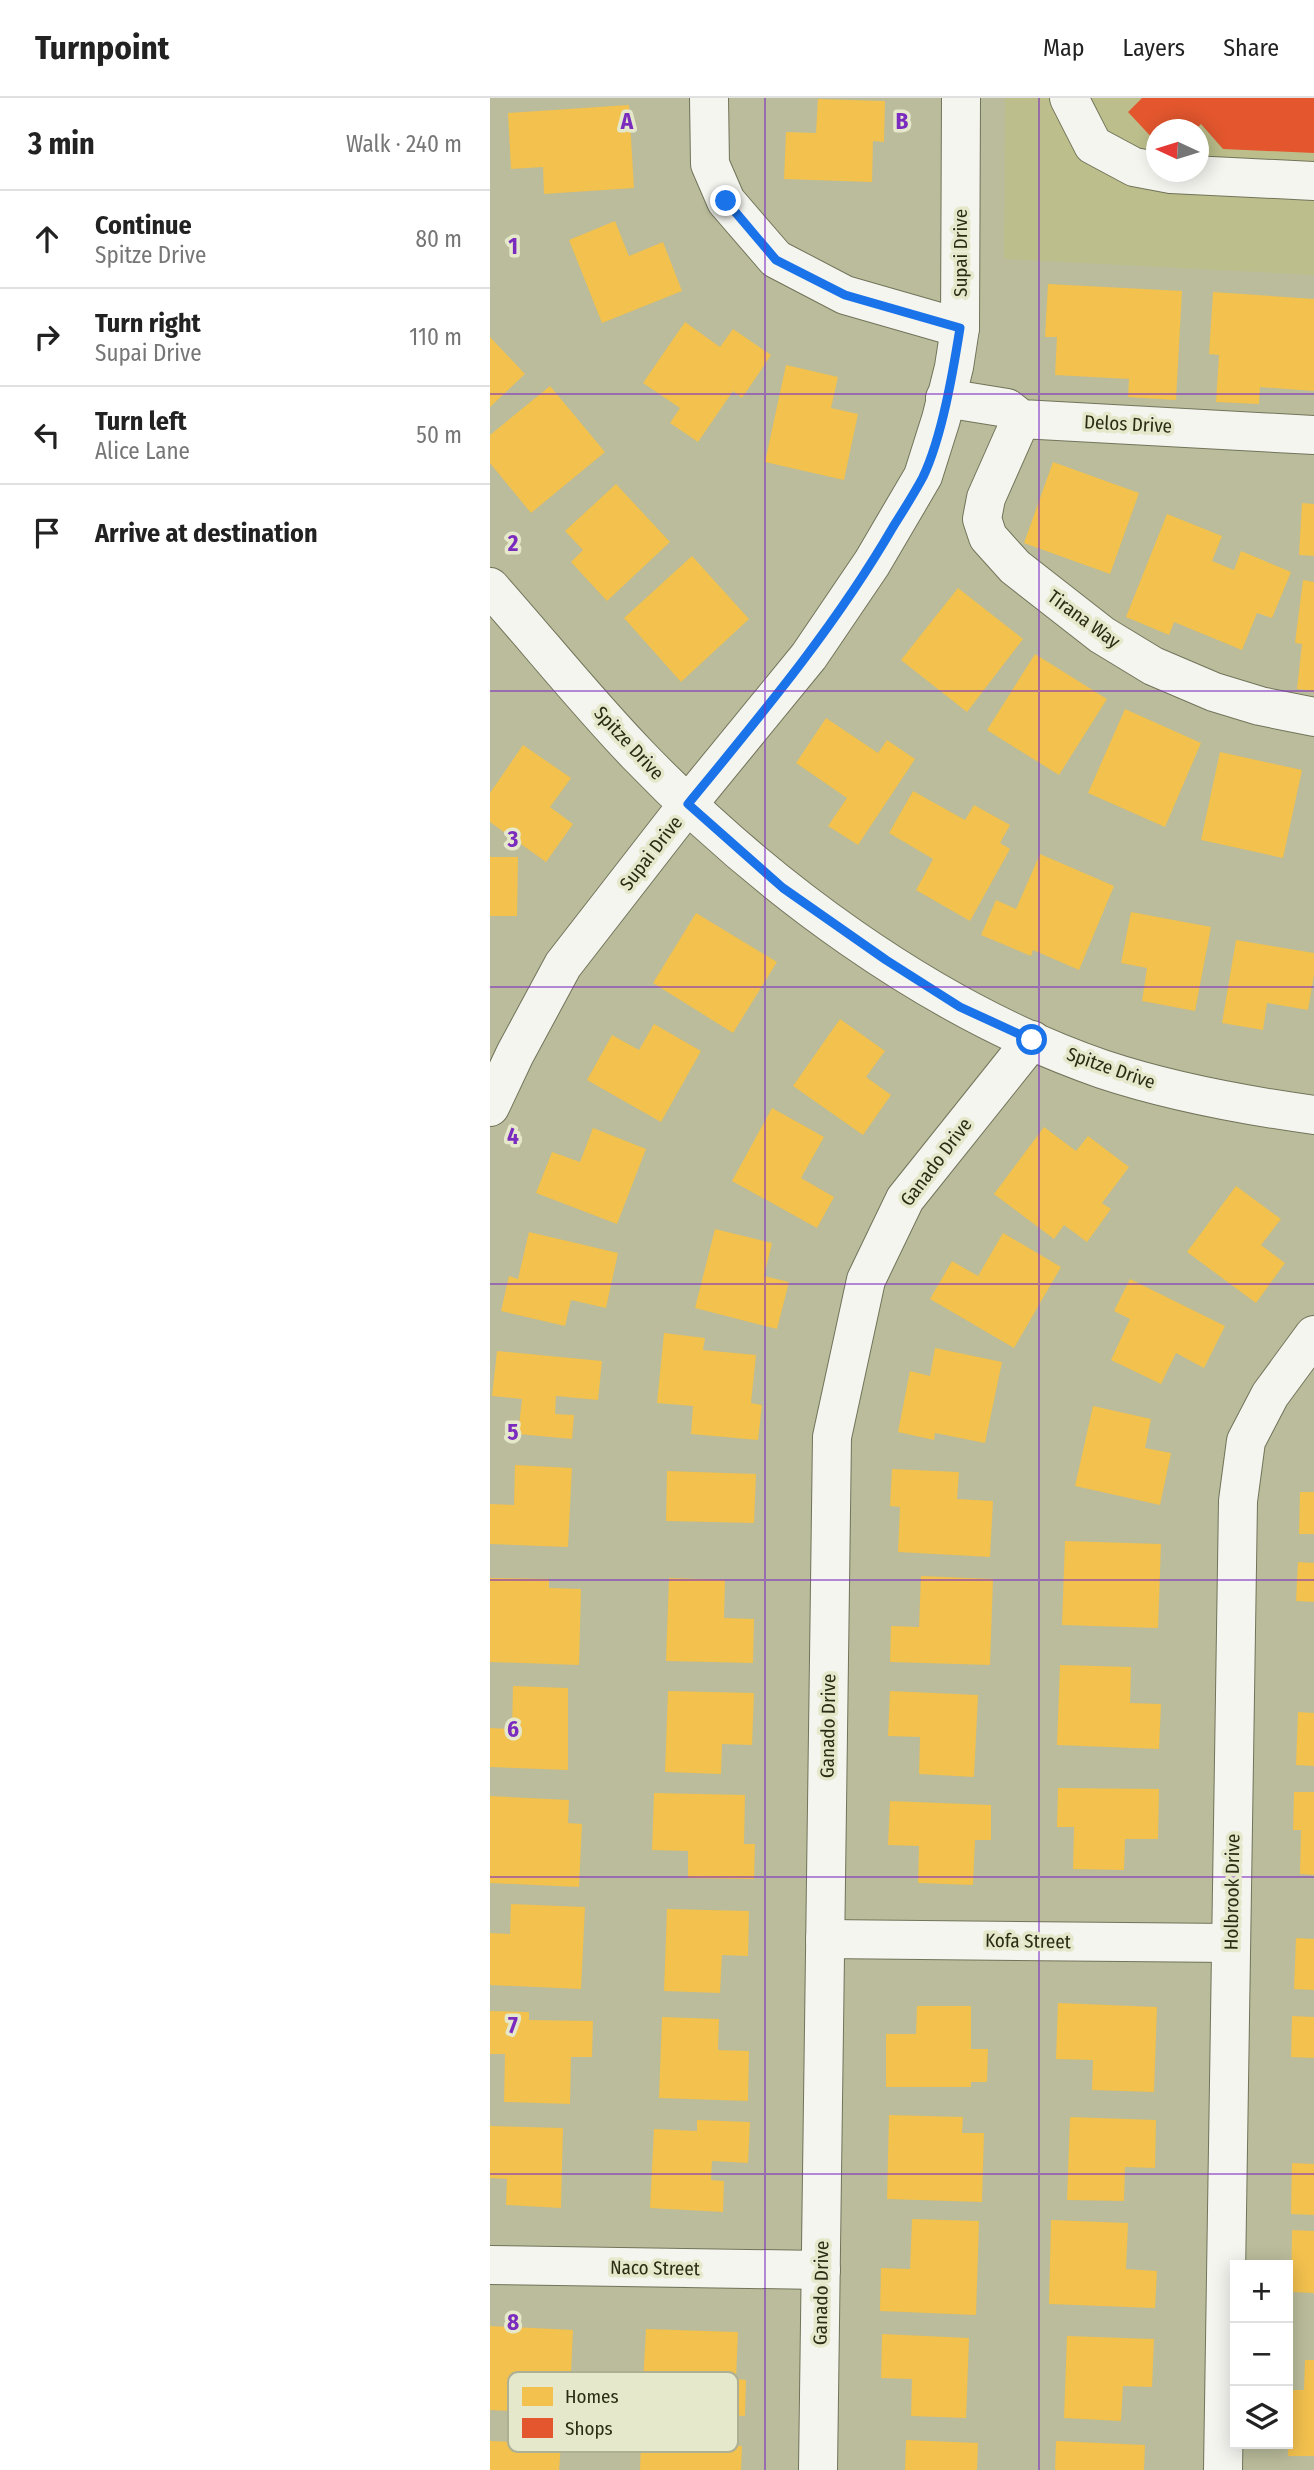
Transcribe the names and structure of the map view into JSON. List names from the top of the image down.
{
  "streets": {
    "street": [
      "Supai Drive",
      "Delos Drive",
      "Tirana Way",
      "Spitze Drive",
      "Ganado Drive",
      "Holbrook Drive",
      "Kofa Street",
      "Naco Street"
    ]
  },
  "crossings": [
    ["Supai Drive", "Delos Drive"],
    ["Supai Drive", "Spitze Drive"],
    ["Delos Drive", "Tirana Way"],
    ["Spitze Drive", "Ganado Drive"],
    ["Ganado Drive", "Kofa Street"],
    ["Ganado Drive", "Naco Street"],
    ["Holbrook Drive", "Kofa Street"]
  ],
  "legend": ["Homes", "Shops"],
  "north": "left",
  "page": {
    "header": "Turnpoint",
    "nav": ["Map", "Layers", "Share"],
    "heading": ["3 min", "Walk · 240 m"],
    "list": [
      ["Continue", "Spitze Drive", "80 m"],
      ["Turn right", "Supai Drive", "110 m"],
      ["Turn left", "Alice Lane", "50 m"],
      "Arrive at destination"
    ],
    "map_buttons": ["+", "−"]
  },
  "grid": {
    "columns": ["A", "B"],
    "rows": [
      "1",
      "2",
      "3",
      "4",
      "5",
      "6",
      "7",
      "8"
    ]
  }
}
